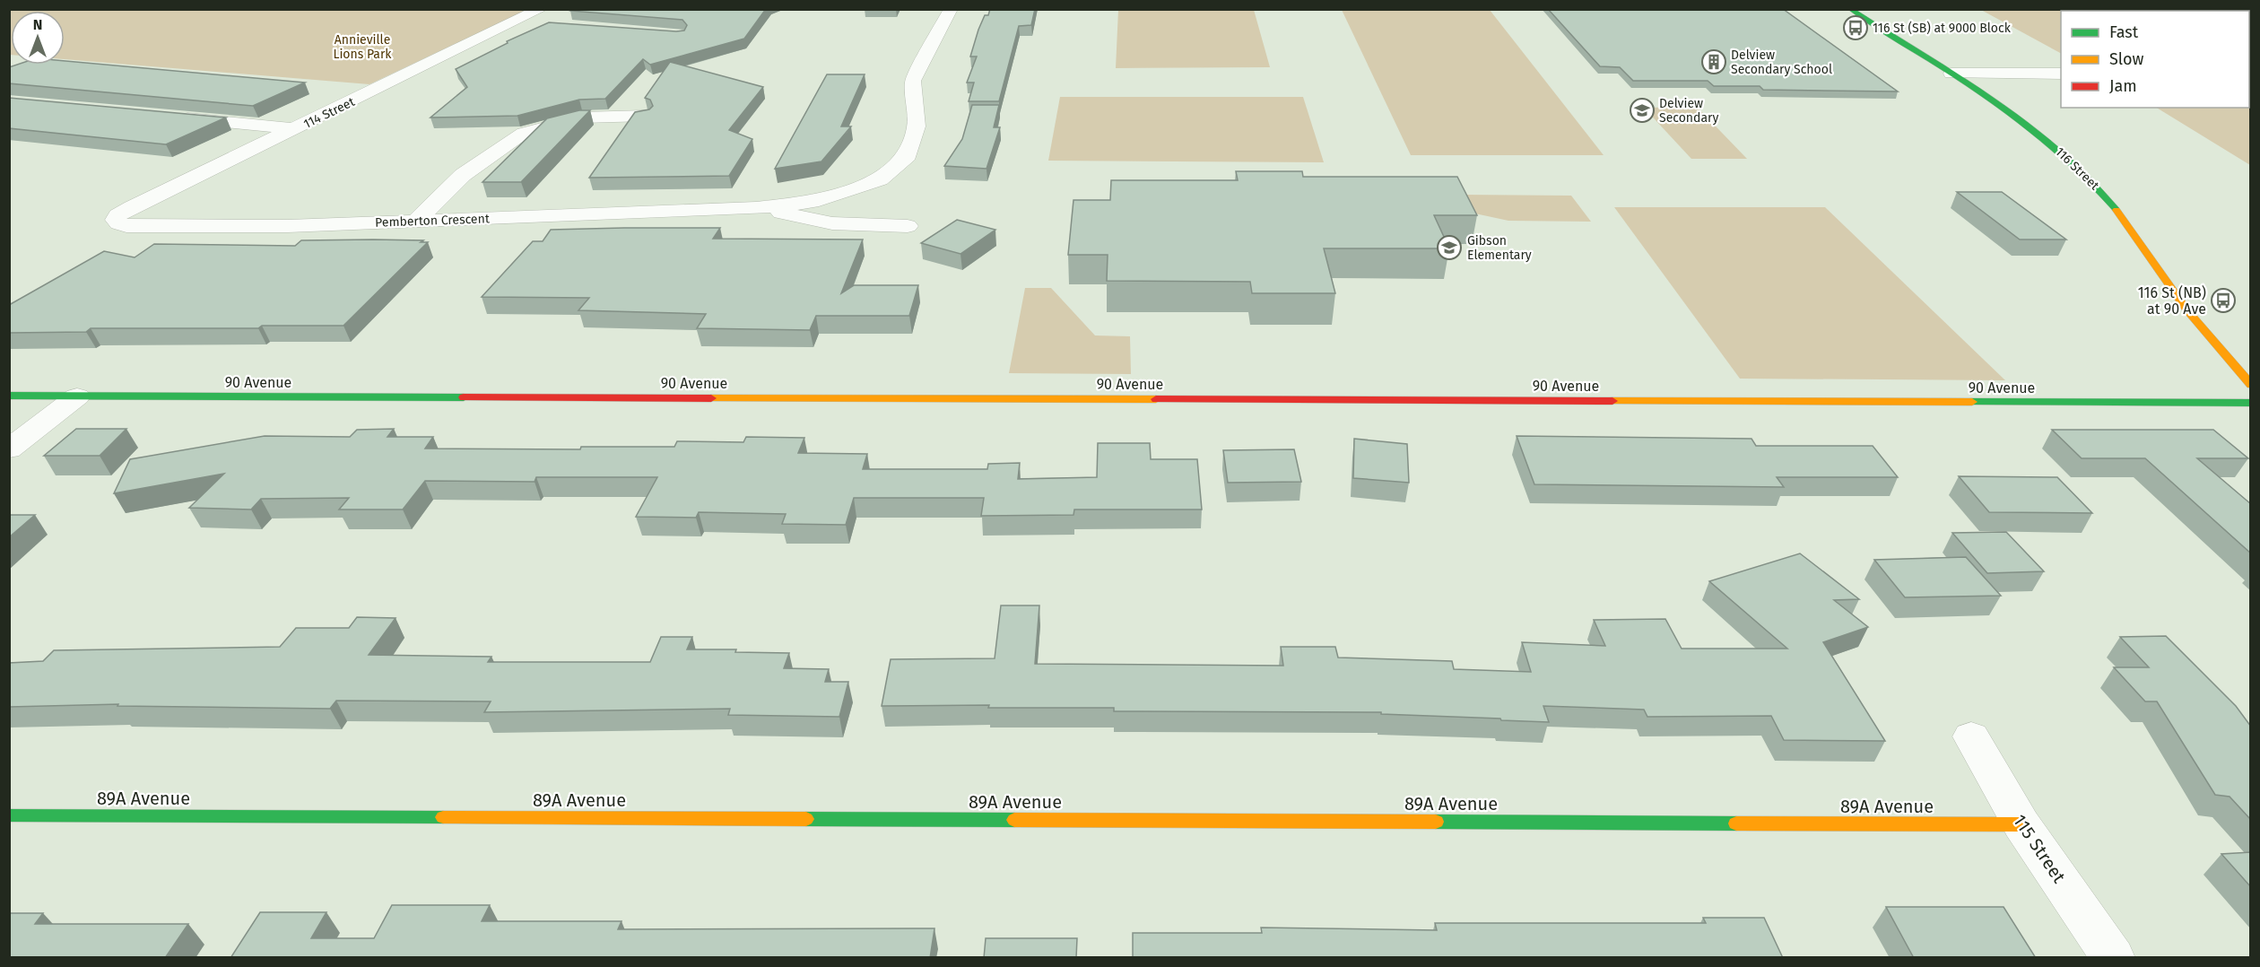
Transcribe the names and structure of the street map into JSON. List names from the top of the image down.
{
  "streets": {
    "street": [
      "114 Street",
      "116 Street",
      "Pemberton Crescent",
      "90 Avenue",
      "89A Avenue",
      "115 Street"
    ]
  },
  "crossings": [
    ["114 Street", "Pemberton Crescent"],
    ["89A Avenue", "115 Street"]
  ],
  "parks": ["Annieville Lions Park"],
  "places": {
    "bus stop": ["116 St (SB) at 9000 Block", "116 St (NB) at 90 Ave"],
    "building": ["Delview Secondary School"],
    "school or university": ["Delview Secondary", "Gibson Elementary"]
  },
  "legend": ["Fast", "Slow", "Jam"],
  "north": "top"
}
